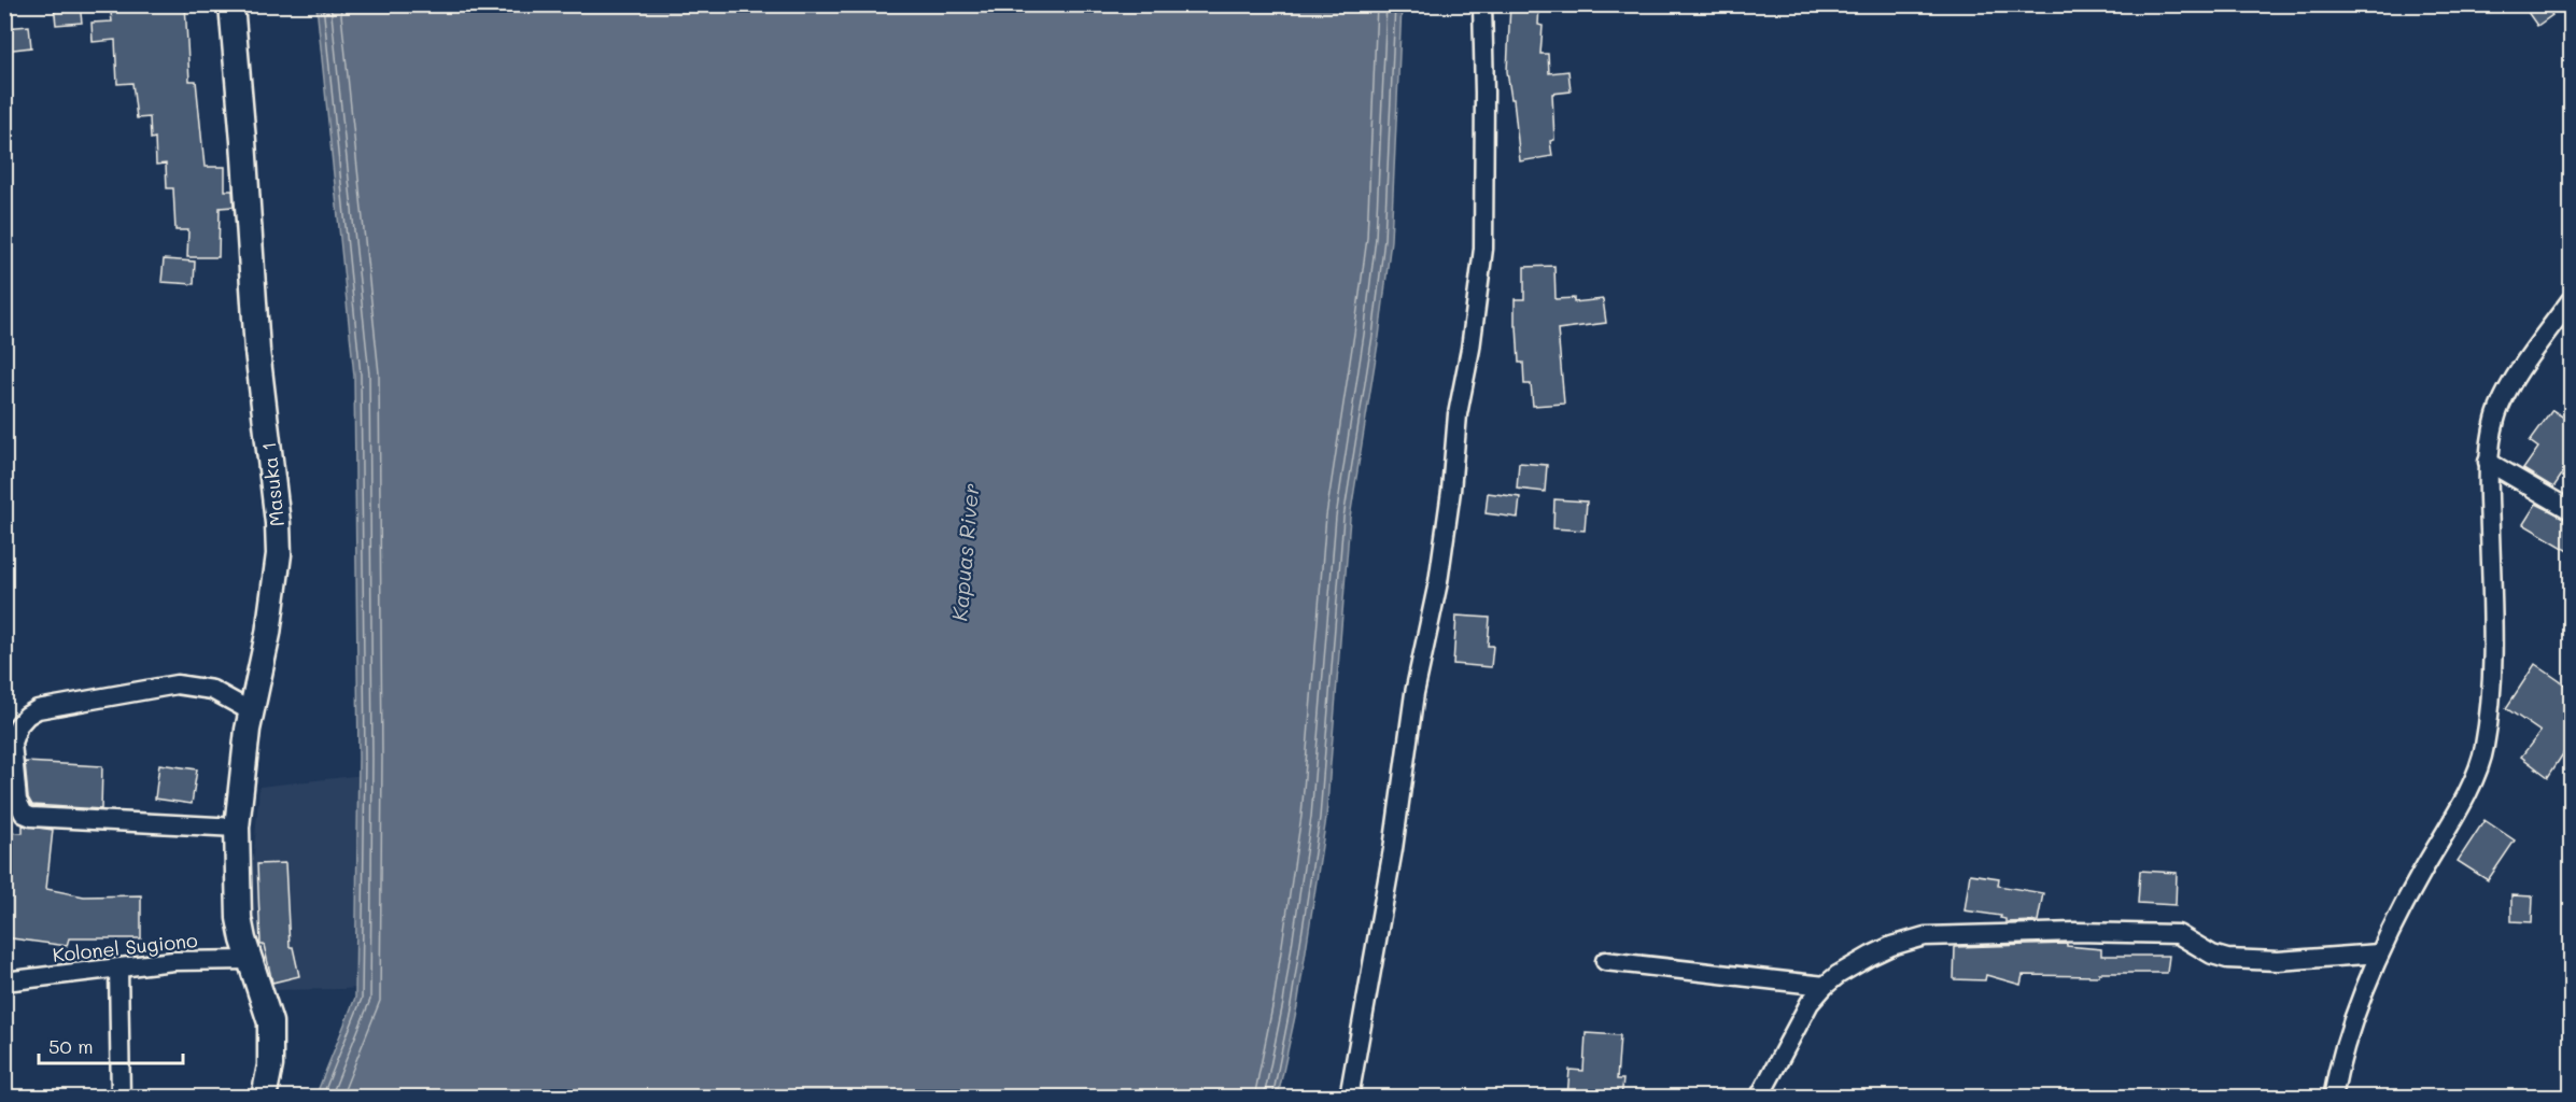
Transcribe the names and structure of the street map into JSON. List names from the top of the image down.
{
  "streets": {
    "street": ["Masuka 1", "Kolonel Sugiono"]
  },
  "crossings": [
    ["Masuka 1", "Kolonel Sugiono"]
  ],
  "water": ["Kapuas River"],
  "scale_bar": "50 m"
}
